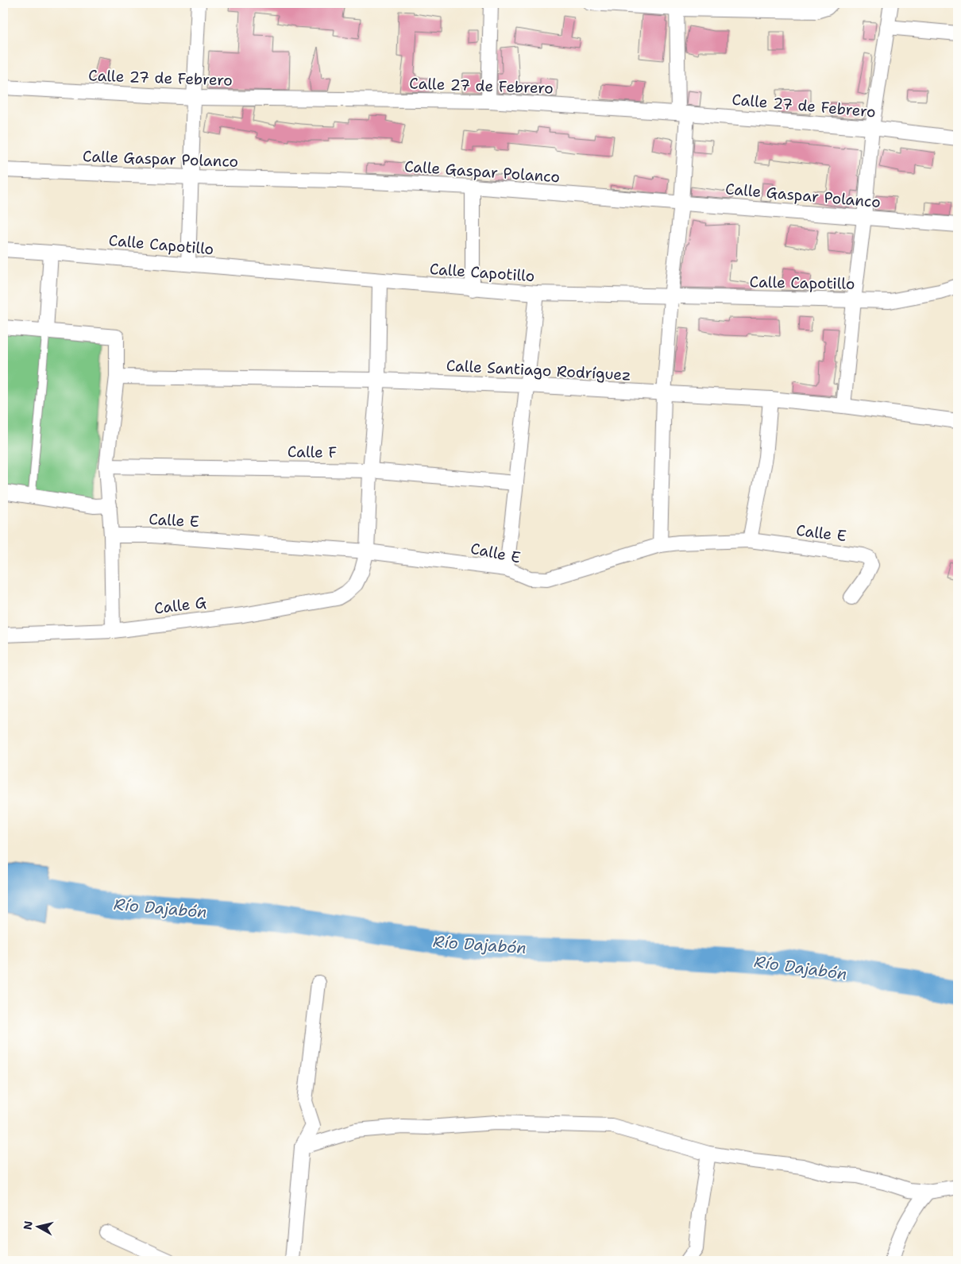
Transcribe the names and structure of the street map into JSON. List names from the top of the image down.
{
  "streets": {
    "street": [
      "Calle 27 de Febrero",
      "Calle Gaspar Polanco",
      "Calle Capotillo",
      "Calle Santiago Rodríguez",
      "Calle F",
      "Calle E",
      "Calle G"
    ]
  },
  "crossings": [
    ["Calle E", "Calle G"]
  ],
  "water": ["Río Dajabón"],
  "north": "left"
}
